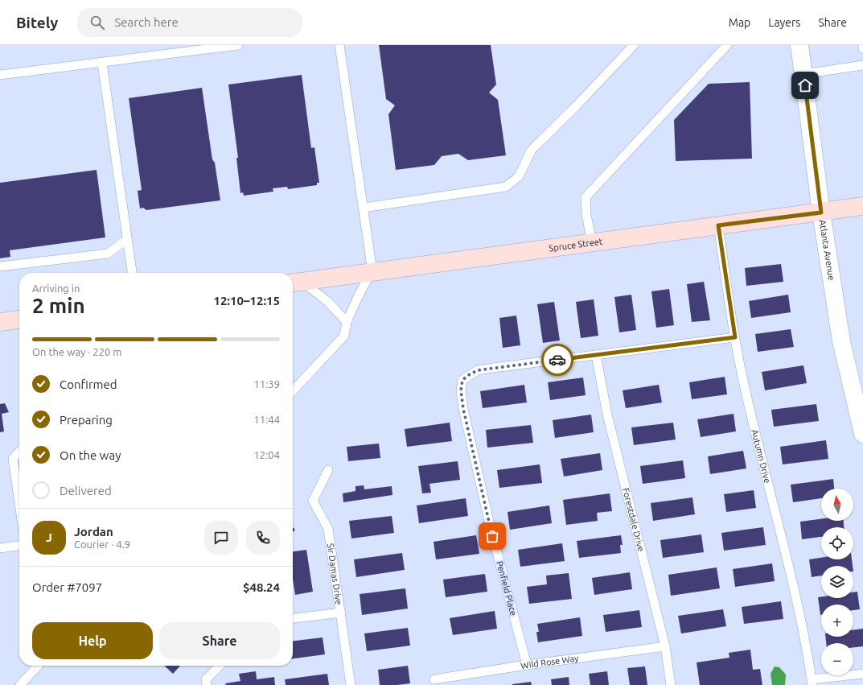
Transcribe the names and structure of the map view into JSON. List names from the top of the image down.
{
  "streets": {
    "main road": ["Spruce Street"],
    "street": ["Atlanta Avenue"],
    "lane": [
      "Autumn Drive",
      "Forestdale Drive",
      "Sir Damas Drive",
      "Penfield Place",
      "Wild Rose Way"
    ]
  },
  "crossings": [
    ["Spruce Street", "Atlanta Avenue"],
    ["Spruce Street", "Autumn Drive"],
    ["Forestdale Drive", "Penfield Place"],
    ["Forestdale Drive", "Wild Rose Way"],
    ["Penfield Place", "Wild Rose Way"]
  ],
  "north": "top",
  "page": {
    "header": "Bitely",
    "search": "Search here",
    "nav": ["Map", "Layers", "Share"],
    "heading": ["2 min", "Arriving in", "12:10–12:15"],
    "panel": [
      "Jordan",
      "Courier · 4.9",
      "Order #7097",
      "$48.24"
    ],
    "bar": "On the way · 220 m",
    "list": [
      ["Confirmed", "11:39"],
      ["Preparing", "11:44"],
      ["On the way", "12:04"],
      "Delivered"
    ],
    "map_buttons": ["+", "−"],
    "round": "J",
    "buttons": ["Help", "Share"]
  }
}
